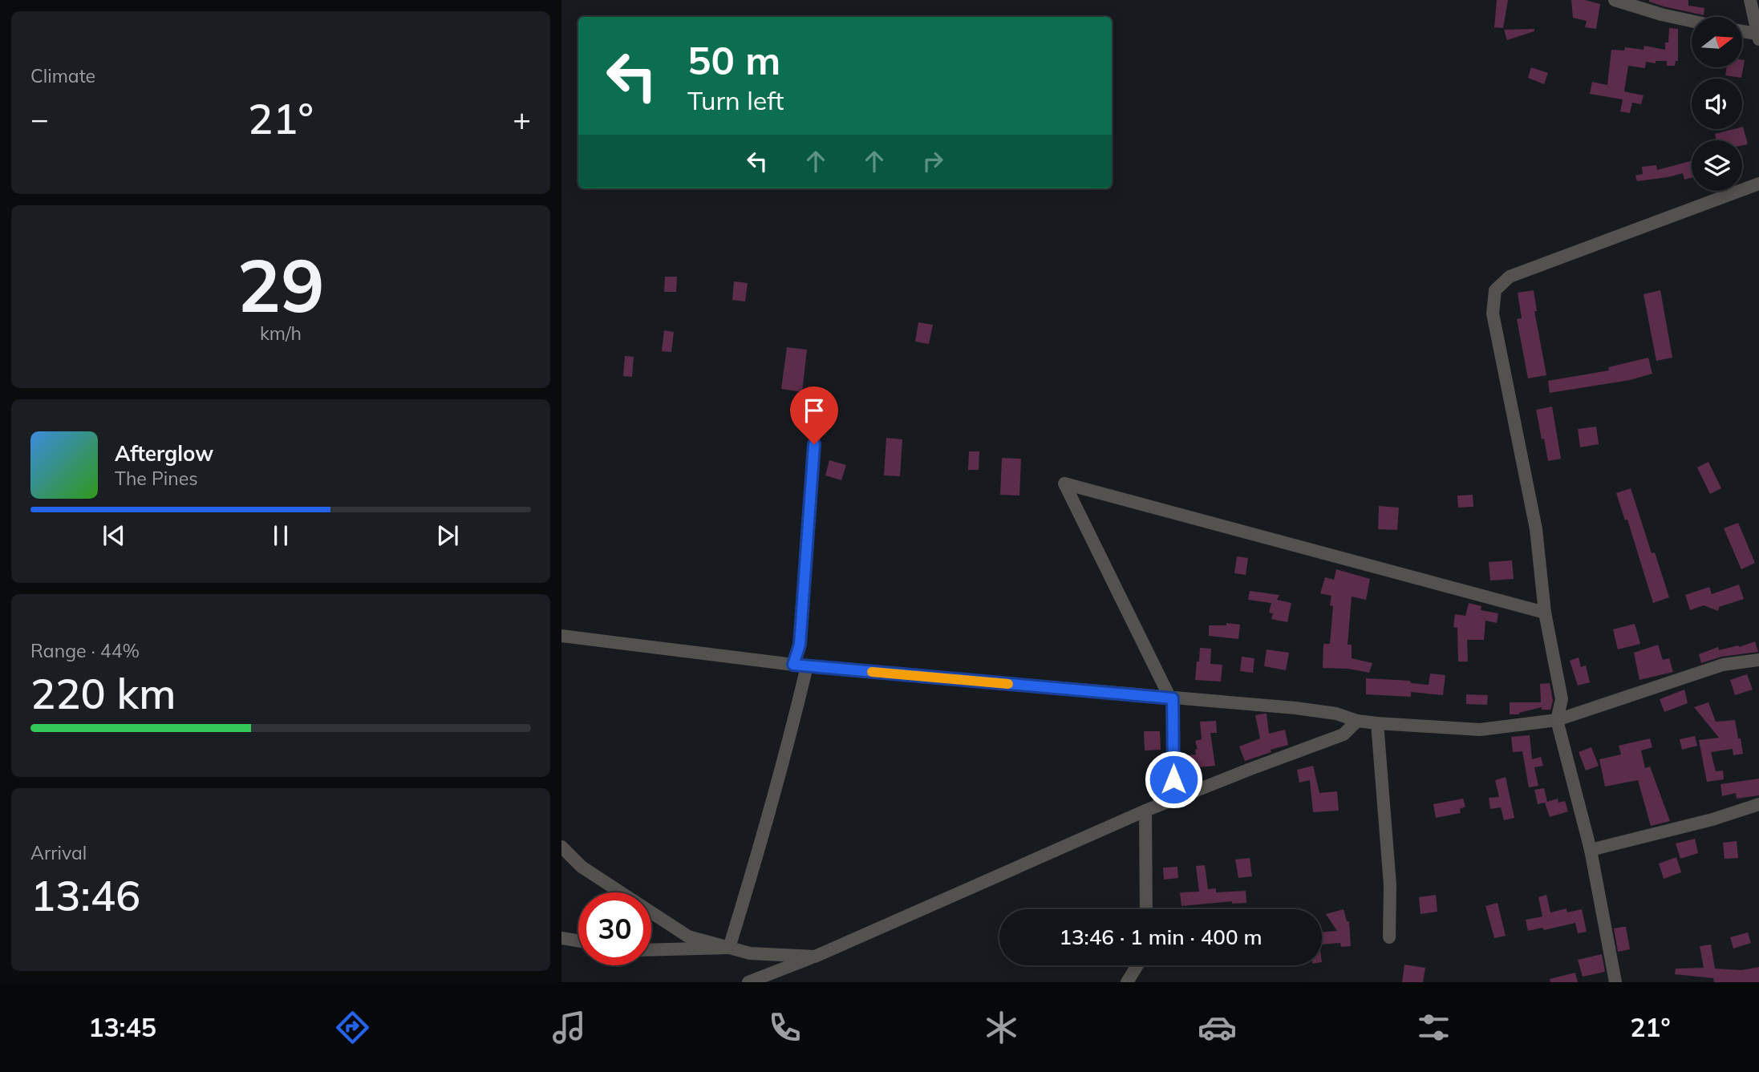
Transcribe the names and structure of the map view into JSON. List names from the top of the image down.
{
  "north": "right",
  "page": {
    "tile": [
      "Climate",
      ["29", "km/h"],
      ["Range · 44%", "220 km"],
      ["Arrival", "13:46"]
    ],
    "turn": ["50 m", "Turn left"],
    "heat": ["−", "21°", "+"],
    "song": ["Afterglow", "The Pines"],
    "limit": "30",
    "trip": "13:46 · 1 min · 400 m",
    "tabs": ["13:45", "21°"]
  }
}
